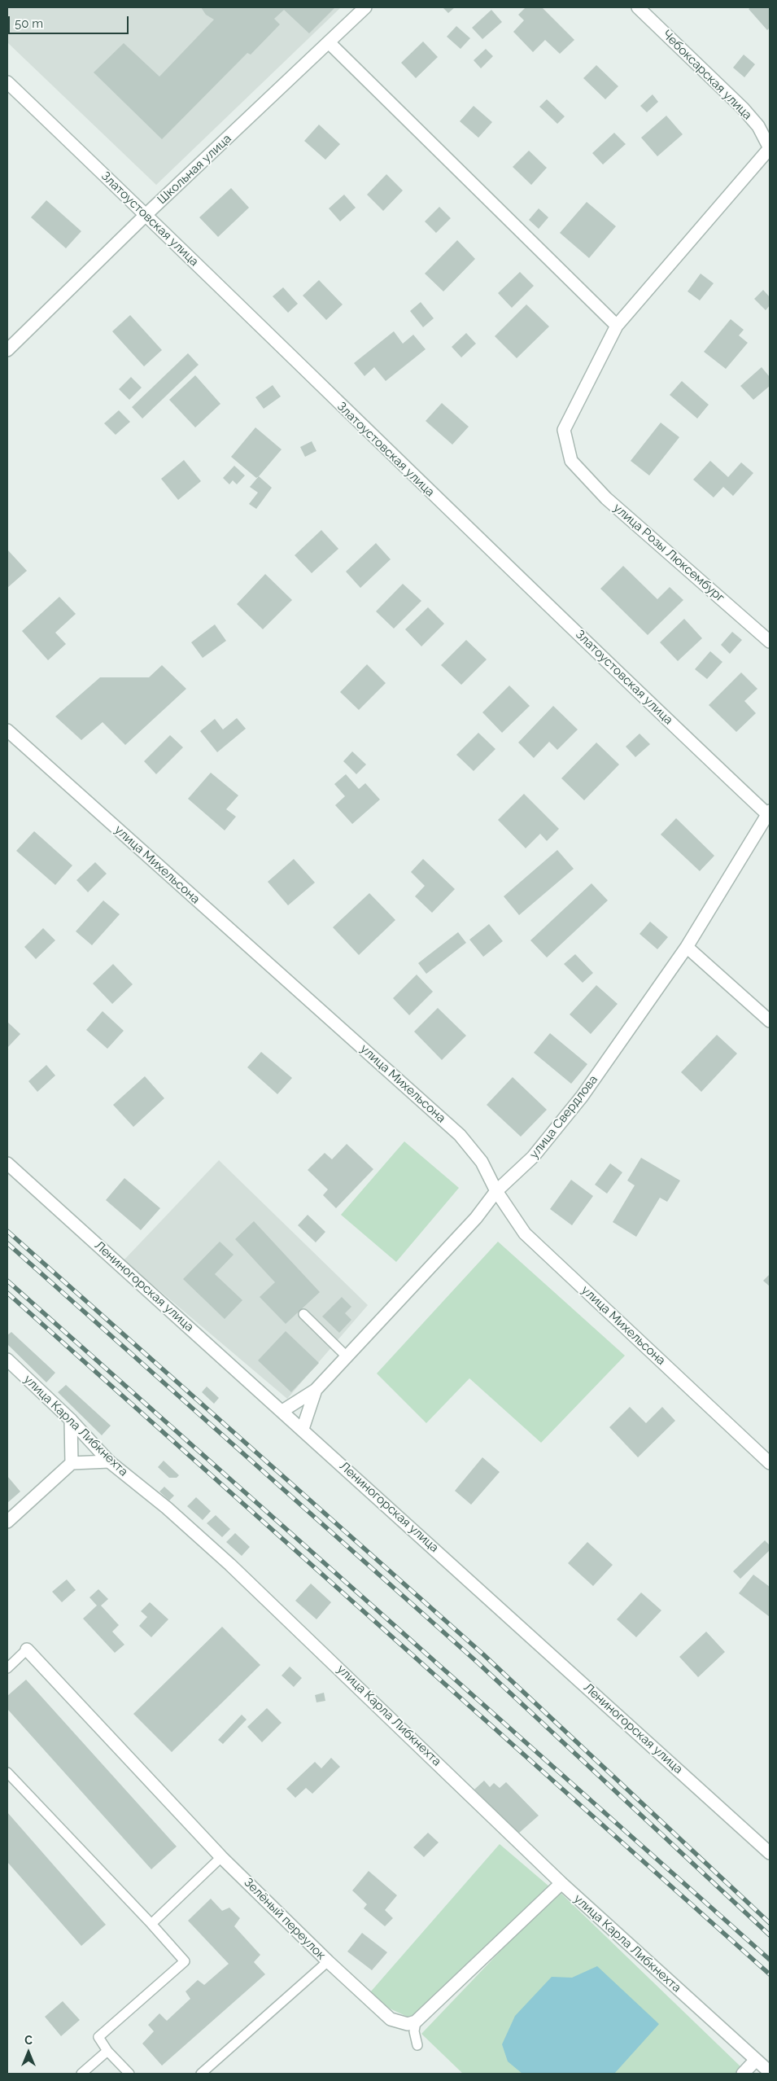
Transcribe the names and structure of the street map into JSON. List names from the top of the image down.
{
  "streets": {
    "street": [
      "Чебоксарская улица",
      "Школьная улица",
      "Златоустовская улица",
      "улица Розы Люксембург",
      "улица Михельсона",
      "улица Свердлова",
      "Лениногорская улица",
      "улица Карла Либкнехта",
      "Зелёный переулок"
    ]
  },
  "crossings": [
    ["Школьная улица", "Златоустовская улица"],
    ["Златоустовская улица", "улица Свердлова"],
    ["улица Михельсона", "улица Свердлова"],
    ["улица Свердлова", "Лениногорская улица"]
  ],
  "scale_bar": "50 m",
  "north": "top"
}
